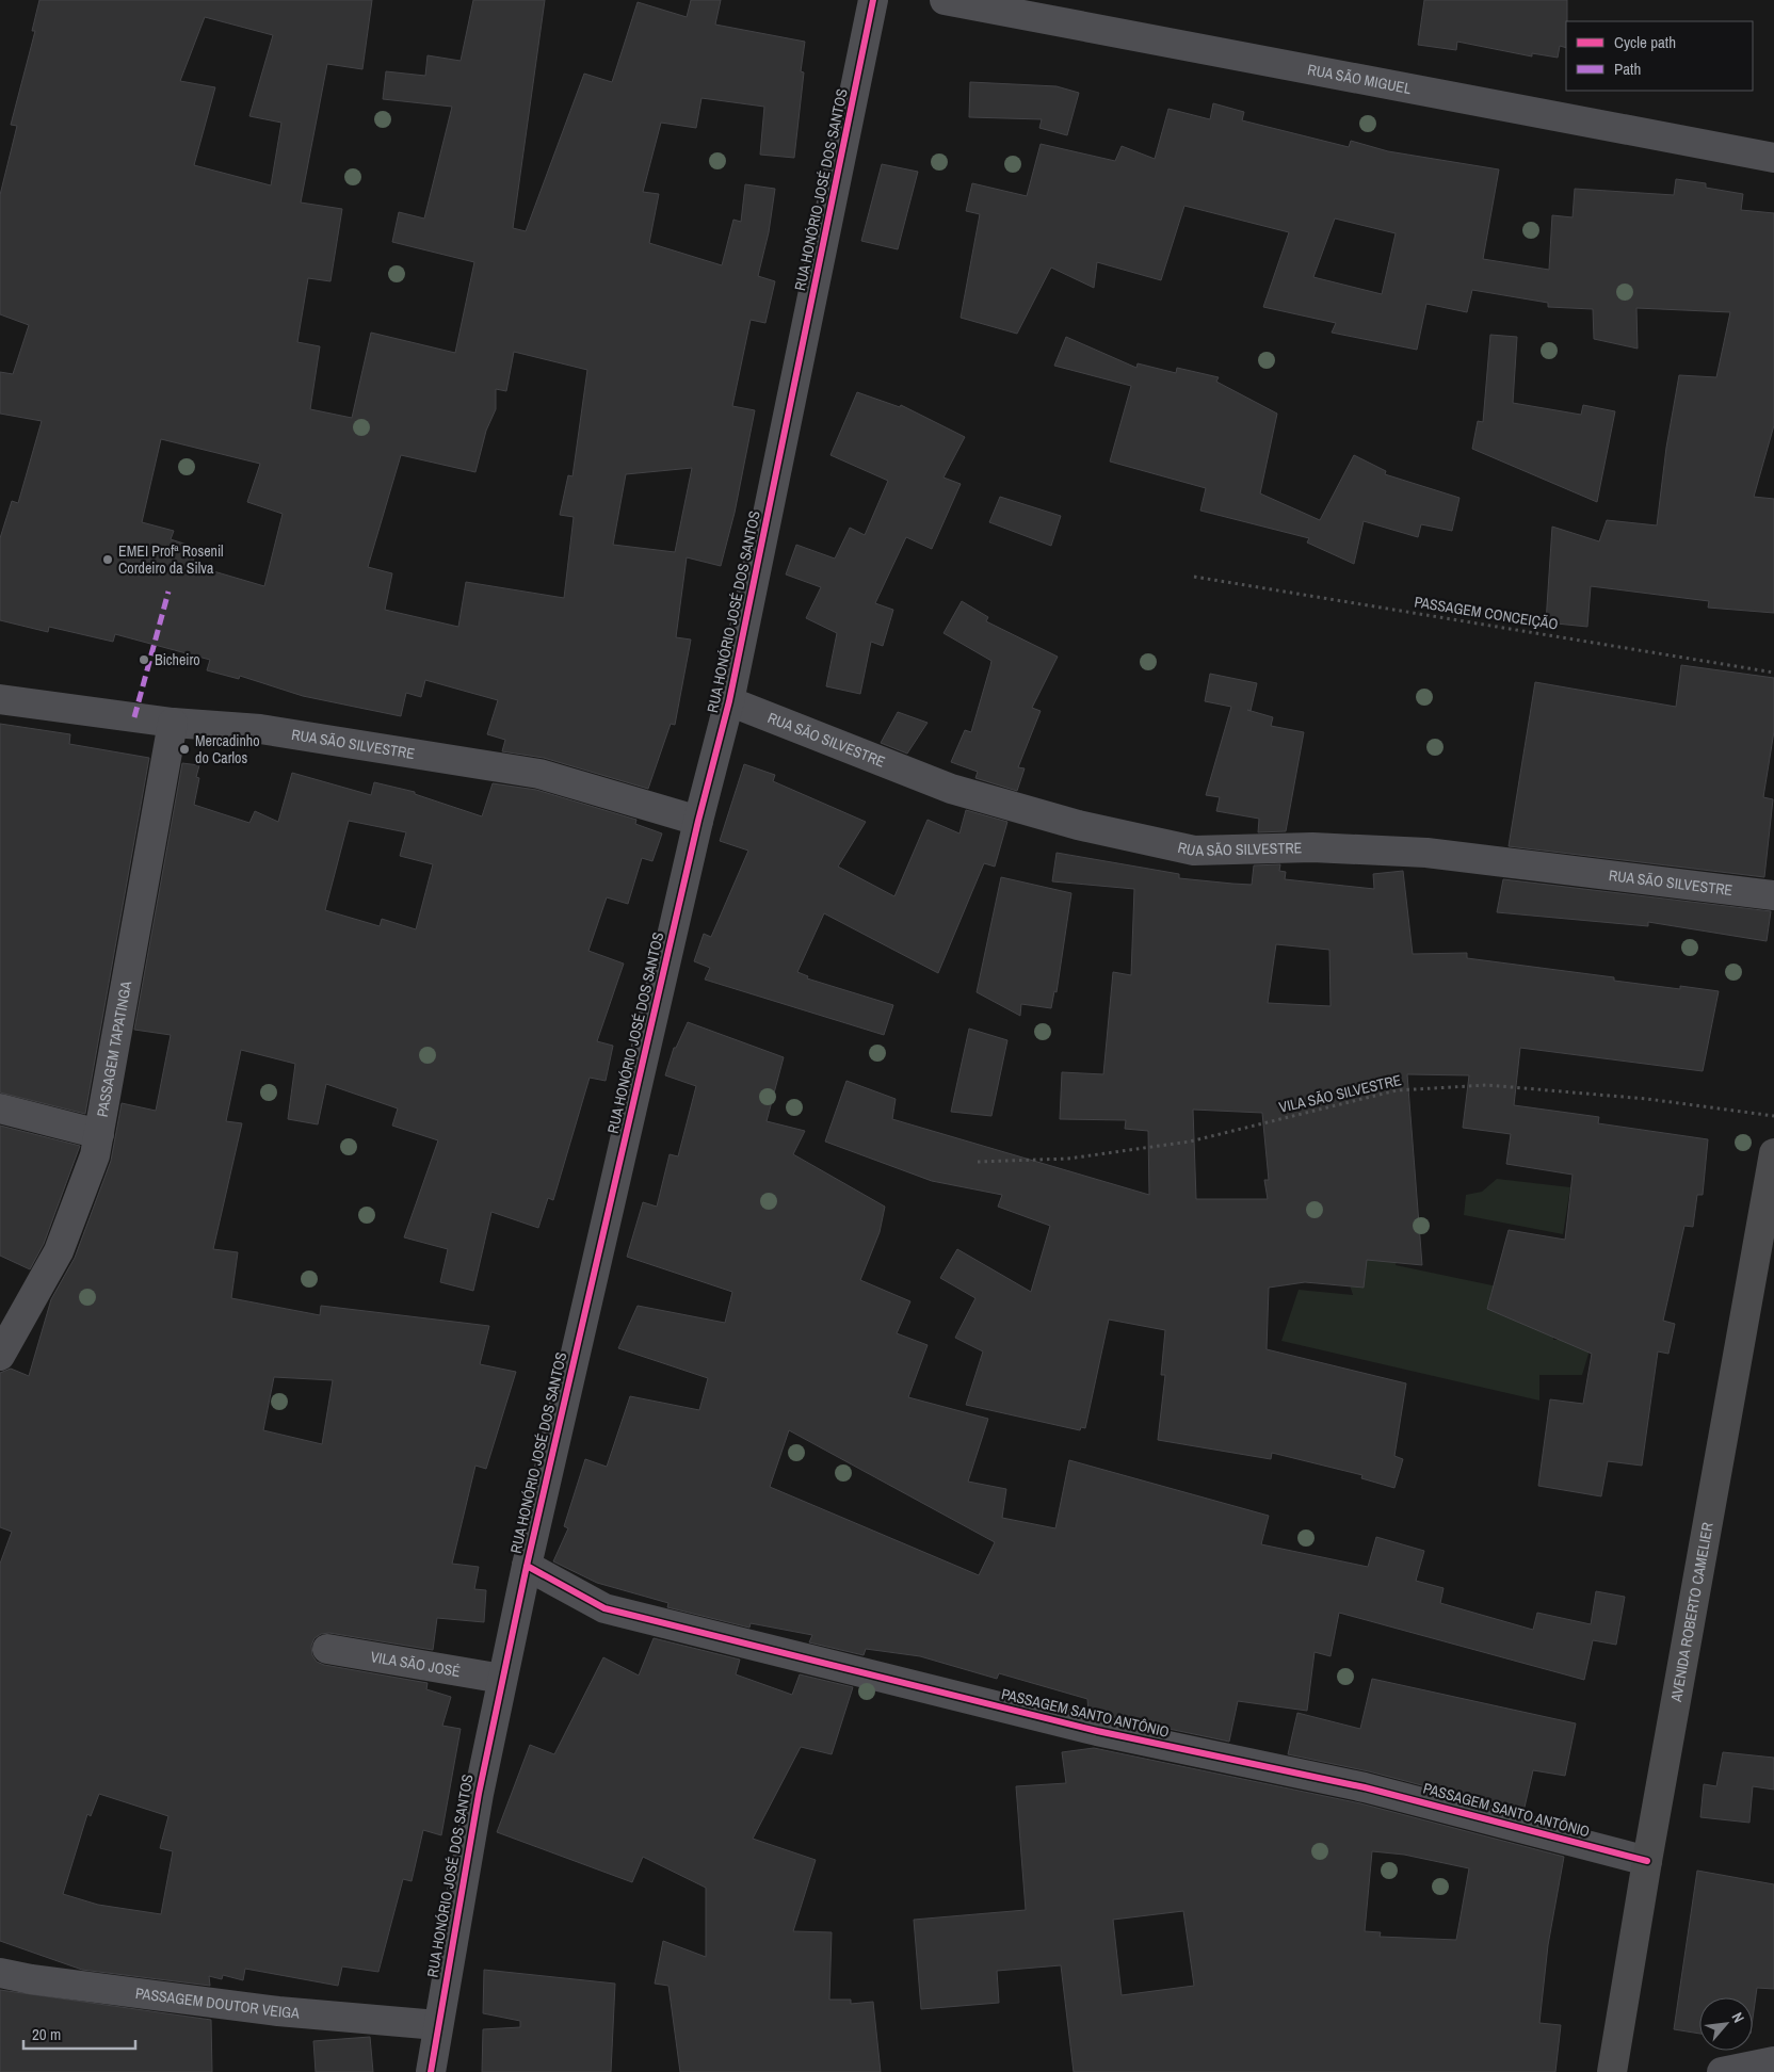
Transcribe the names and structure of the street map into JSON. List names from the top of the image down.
{
  "streets": {
    "main road": ["AVENIDA ROBERTO CAMELIER"],
    "street": [
      "RUA SÃO MIGUEL",
      "RUA HONÓRIO JOSÉ DOS SANTOS",
      "RUA SÃO SILVESTRE",
      "PASSAGEM TAPATINGA",
      "VILA SÃO JOSÉ",
      "PASSAGEM SANTO ANTÔNIO",
      "PASSAGEM DOUTOR VEIGA"
    ],
    "path": ["PASSAGEM CONCEIÇÃO", "VILA SÃO SILVESTRE"]
  },
  "crossings": [
    ["RUA HONÓRIO JOSÉ DOS SANTOS", "RUA SÃO SILVESTRE"],
    ["RUA HONÓRIO JOSÉ DOS SANTOS", "VILA SÃO JOSÉ"],
    ["RUA HONÓRIO JOSÉ DOS SANTOS", "PASSAGEM SANTO ANTÔNIO"],
    ["RUA HONÓRIO JOSÉ DOS SANTOS", "PASSAGEM DOUTOR VEIGA"],
    ["RUA SÃO SILVESTRE", "PASSAGEM TAPATINGA"],
    ["AVENIDA ROBERTO CAMELIER", "PASSAGEM SANTO ANTÔNIO"]
  ],
  "places": ["EMEI Profª Rosenil Cordeiro da Silva", "Bicheiro", "Mercadinho do Carlos"],
  "legend": ["Cycle path", "Path"],
  "scale_bar": "20 m",
  "north": "top right"
}
